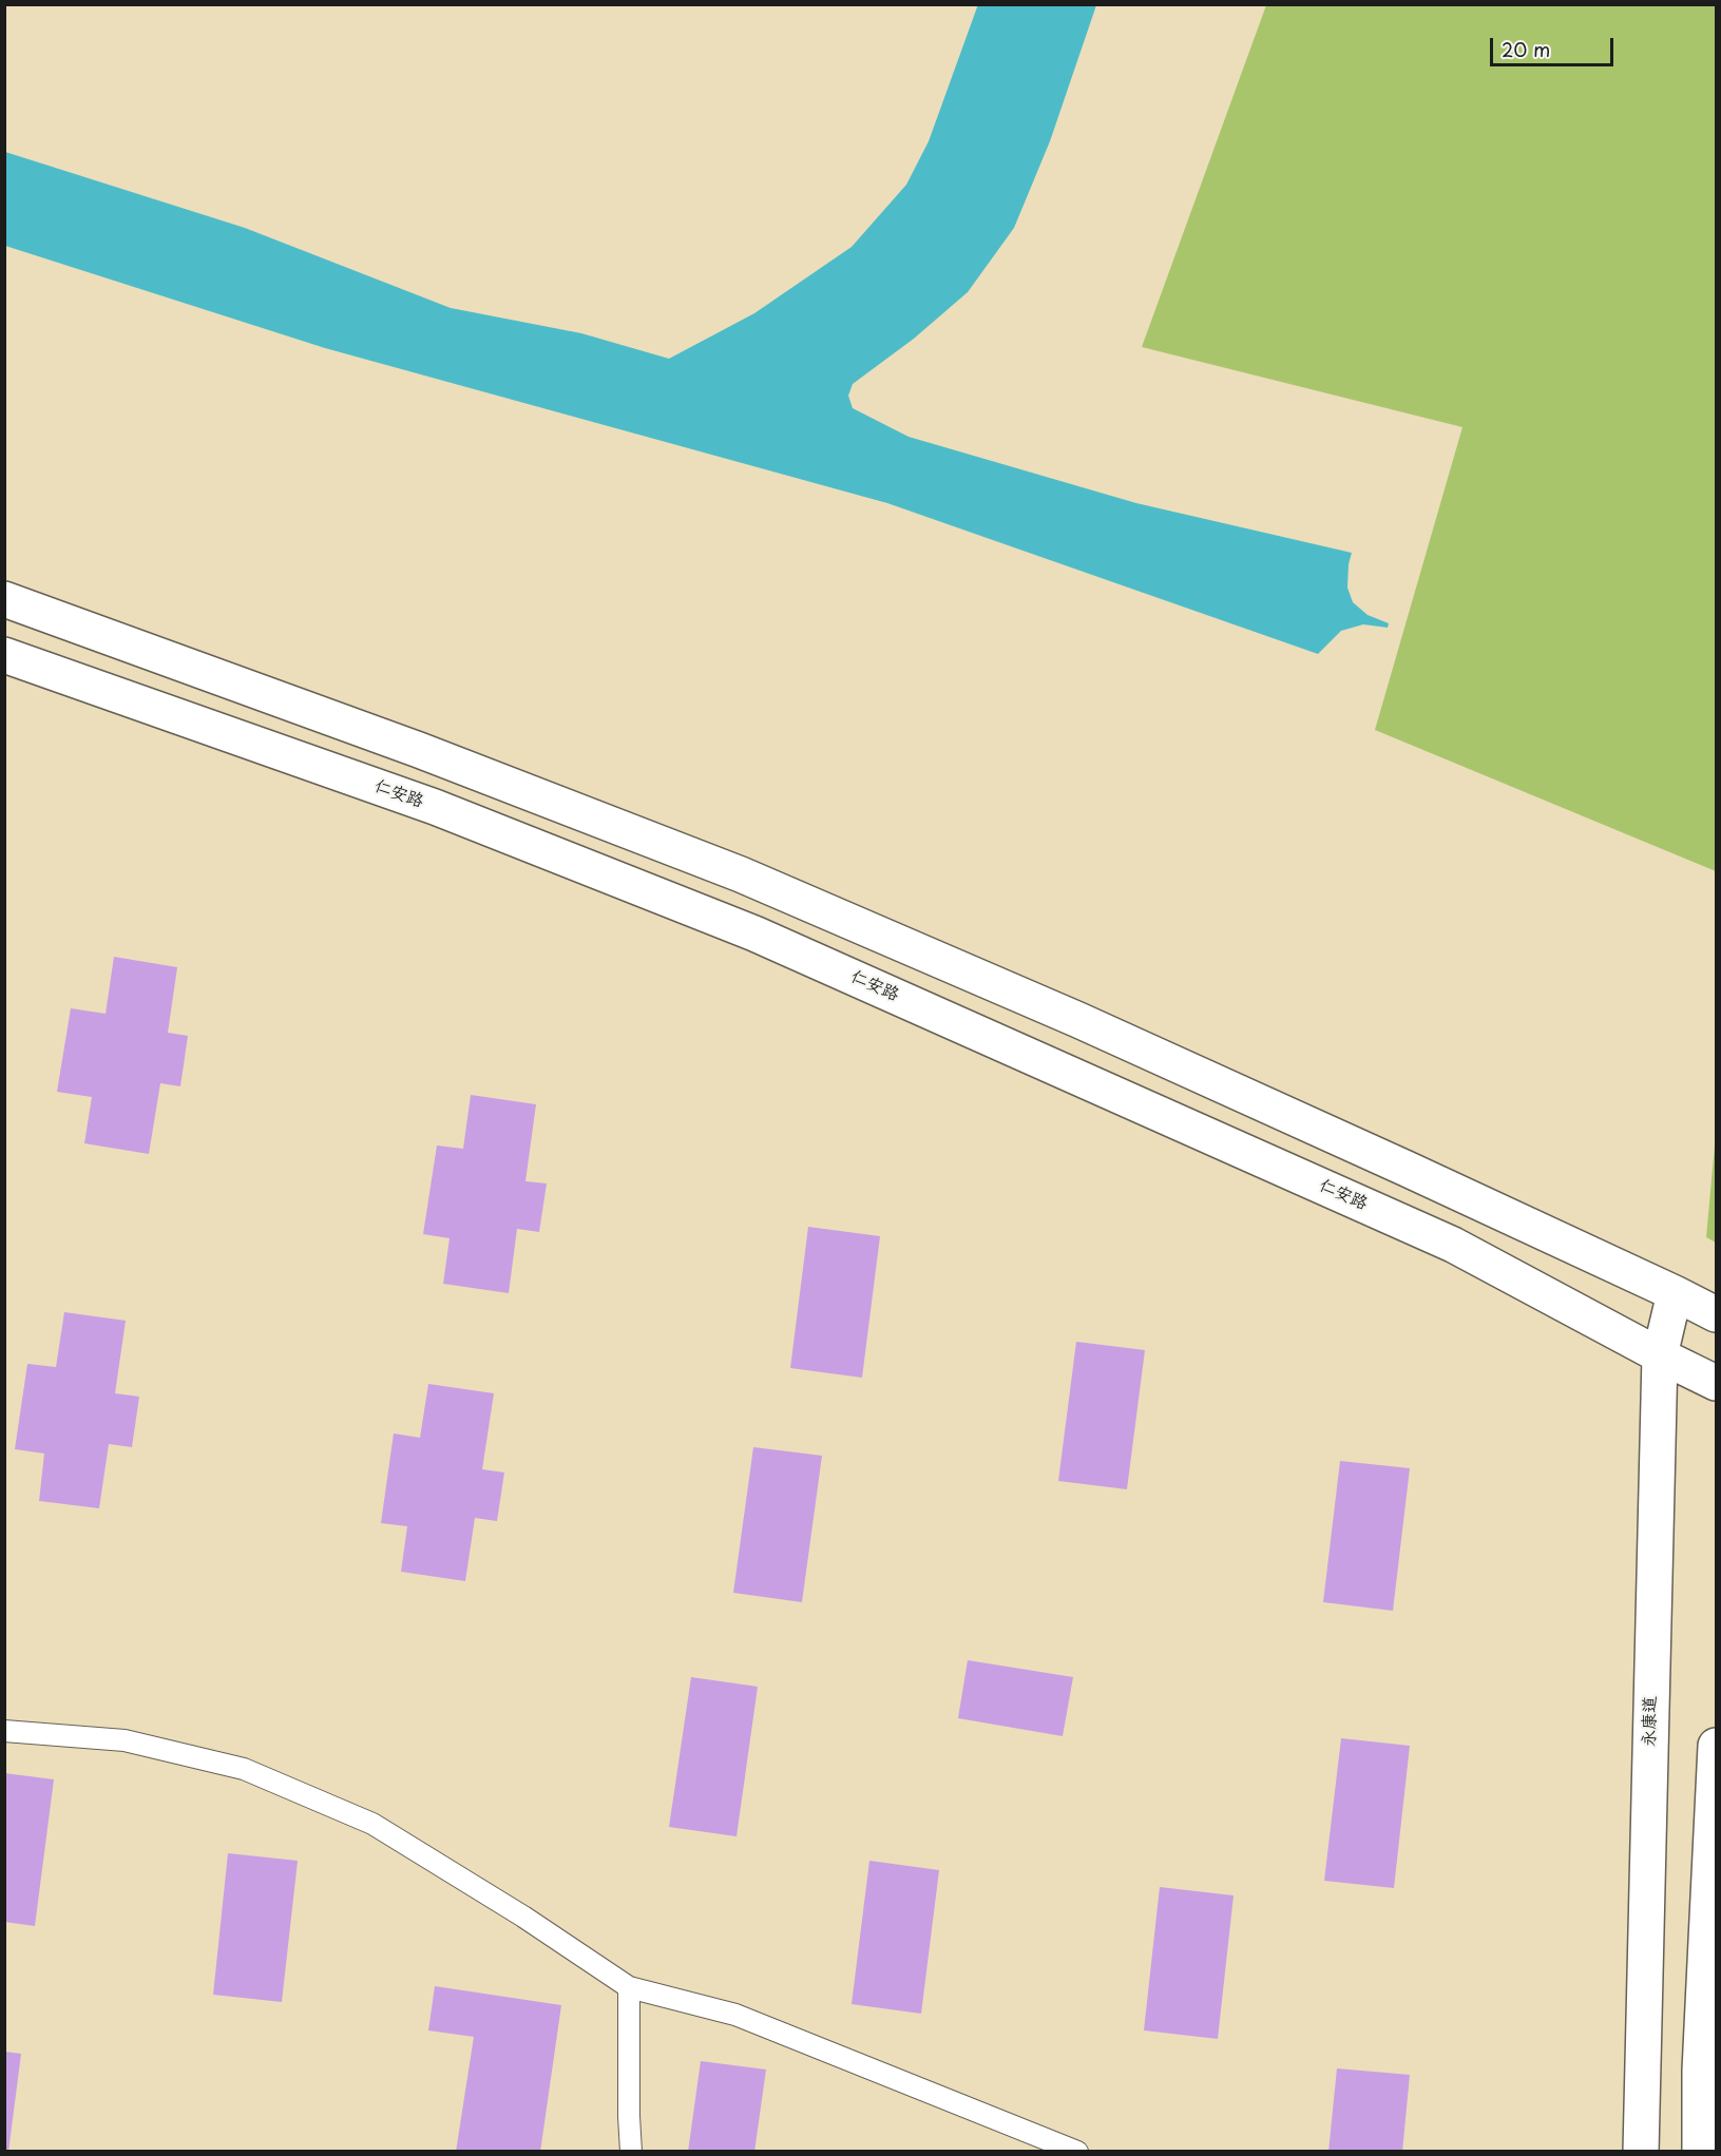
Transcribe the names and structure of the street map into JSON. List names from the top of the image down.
{
  "streets": {
    "street": ["仁安路", "永康道"]
  },
  "crossings": [
    ["仁安路", "永康道"]
  ],
  "scale_bar": "20 m"
}
